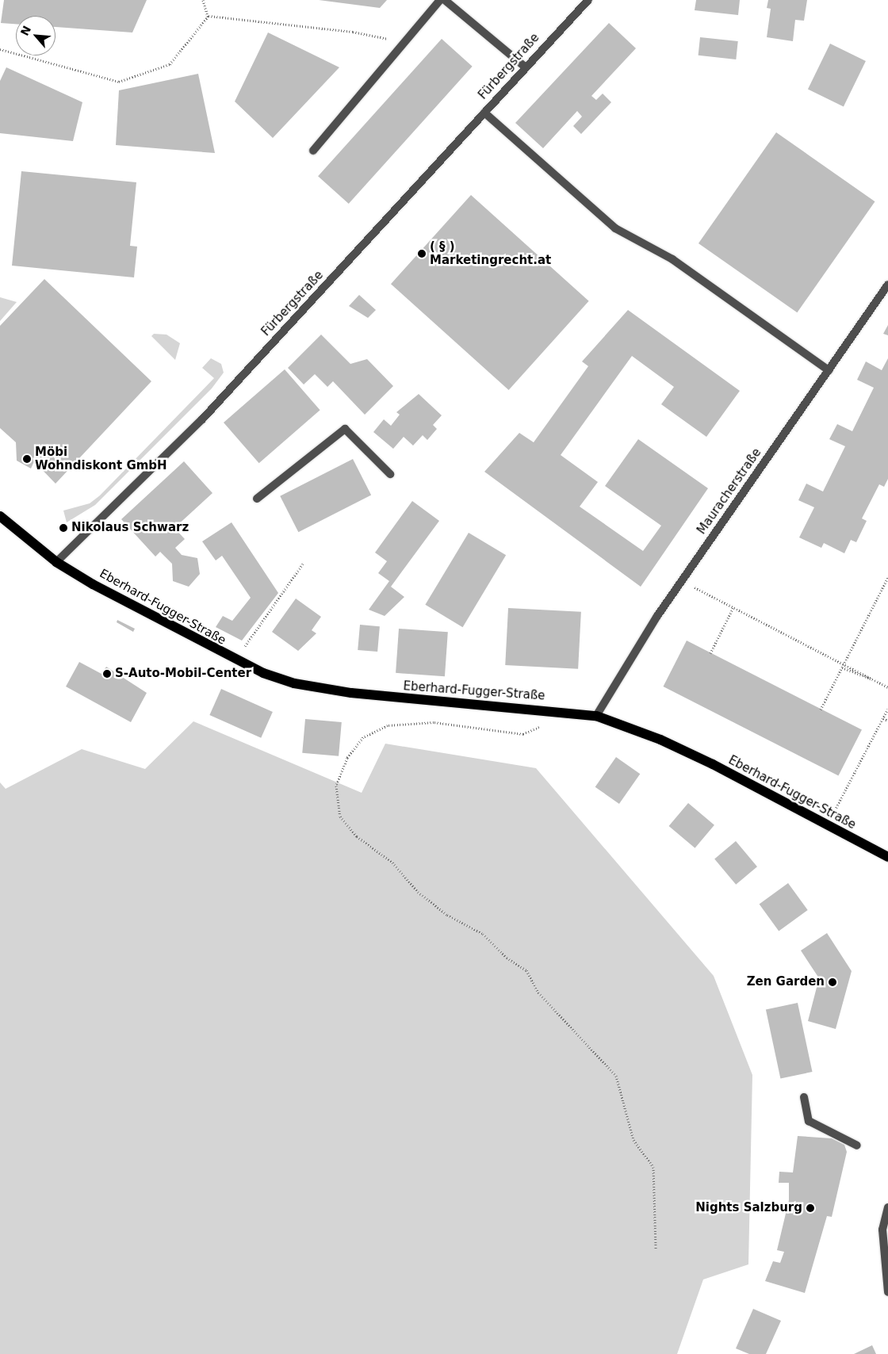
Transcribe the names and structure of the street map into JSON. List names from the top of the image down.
{
  "streets": {
    "main road": ["Eberhard-Fugger-Straße"],
    "street": ["Fürbergstraße", "Mauracherstraße"]
  },
  "crossings": [
    ["Fürbergstraße", "Eberhard-Fugger-Straße"],
    ["Mauracherstraße", "Eberhard-Fugger-Straße"]
  ],
  "places": [
    "( § ) Marketingrecht.at",
    "Möbi Wohndiskont GmbH",
    "Nikolaus Schwarz",
    "S-Auto-Mobil-Center",
    "Zen Garden",
    "Nights Salzburg"
  ],
  "north": "top left"
}
